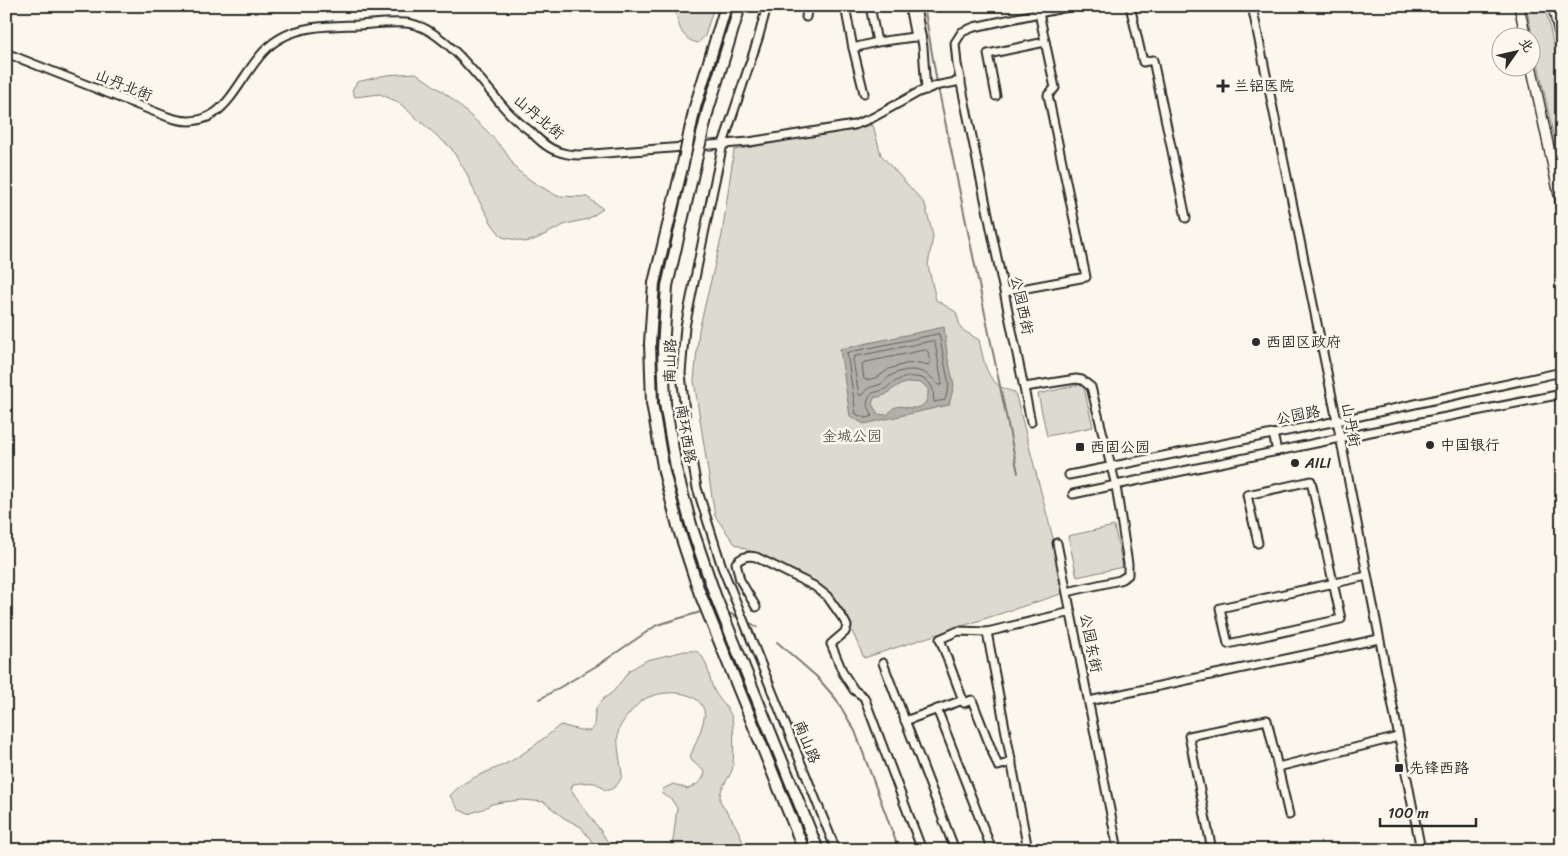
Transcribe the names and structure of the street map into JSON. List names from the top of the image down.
{
  "streets": {
    "highway": ["南环西路"],
    "street": [
      "山丹北街",
      "公园西街",
      "南山路",
      "公园路",
      "山丹街",
      "公园东街"
    ]
  },
  "crossings": [
    ["山丹北街", "公园西街"],
    ["山丹北街", "南山路"],
    ["公园路", "山丹街"]
  ],
  "parks": ["金城公园"],
  "places": {
    "health": ["兰铝医院"],
    "other": ["西固区政府", "中国银行", "AILI"],
    "transit": ["西固公园", "先锋西路"]
  },
  "scale_bar": "100 m",
  "north": "top right"
}
